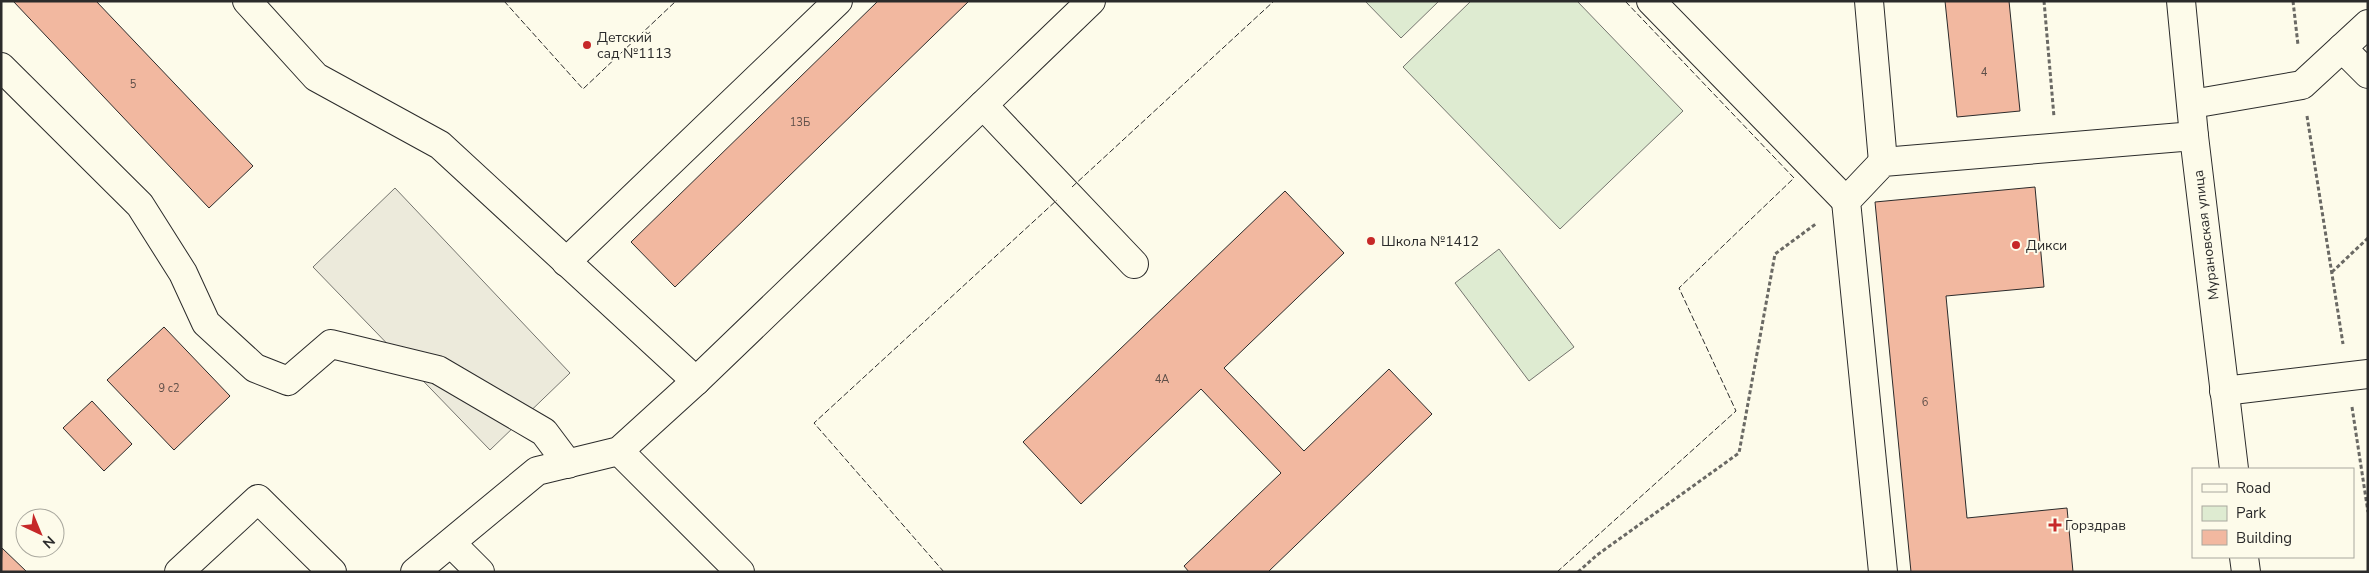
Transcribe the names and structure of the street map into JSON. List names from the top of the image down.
{
  "streets": {
    "street": ["Мурановская улица"]
  },
  "places": {
    "other": ["Детский сад №1113", "Школа №1412", "Дикси"],
    "health": ["Горздрав"]
  },
  "house_numbers": [
    "4",
    "5",
    "13Б",
    "4А",
    "9 с2",
    "6"
  ],
  "legend": ["Road", "Park", "Building"],
  "north": "bottom right"
}
